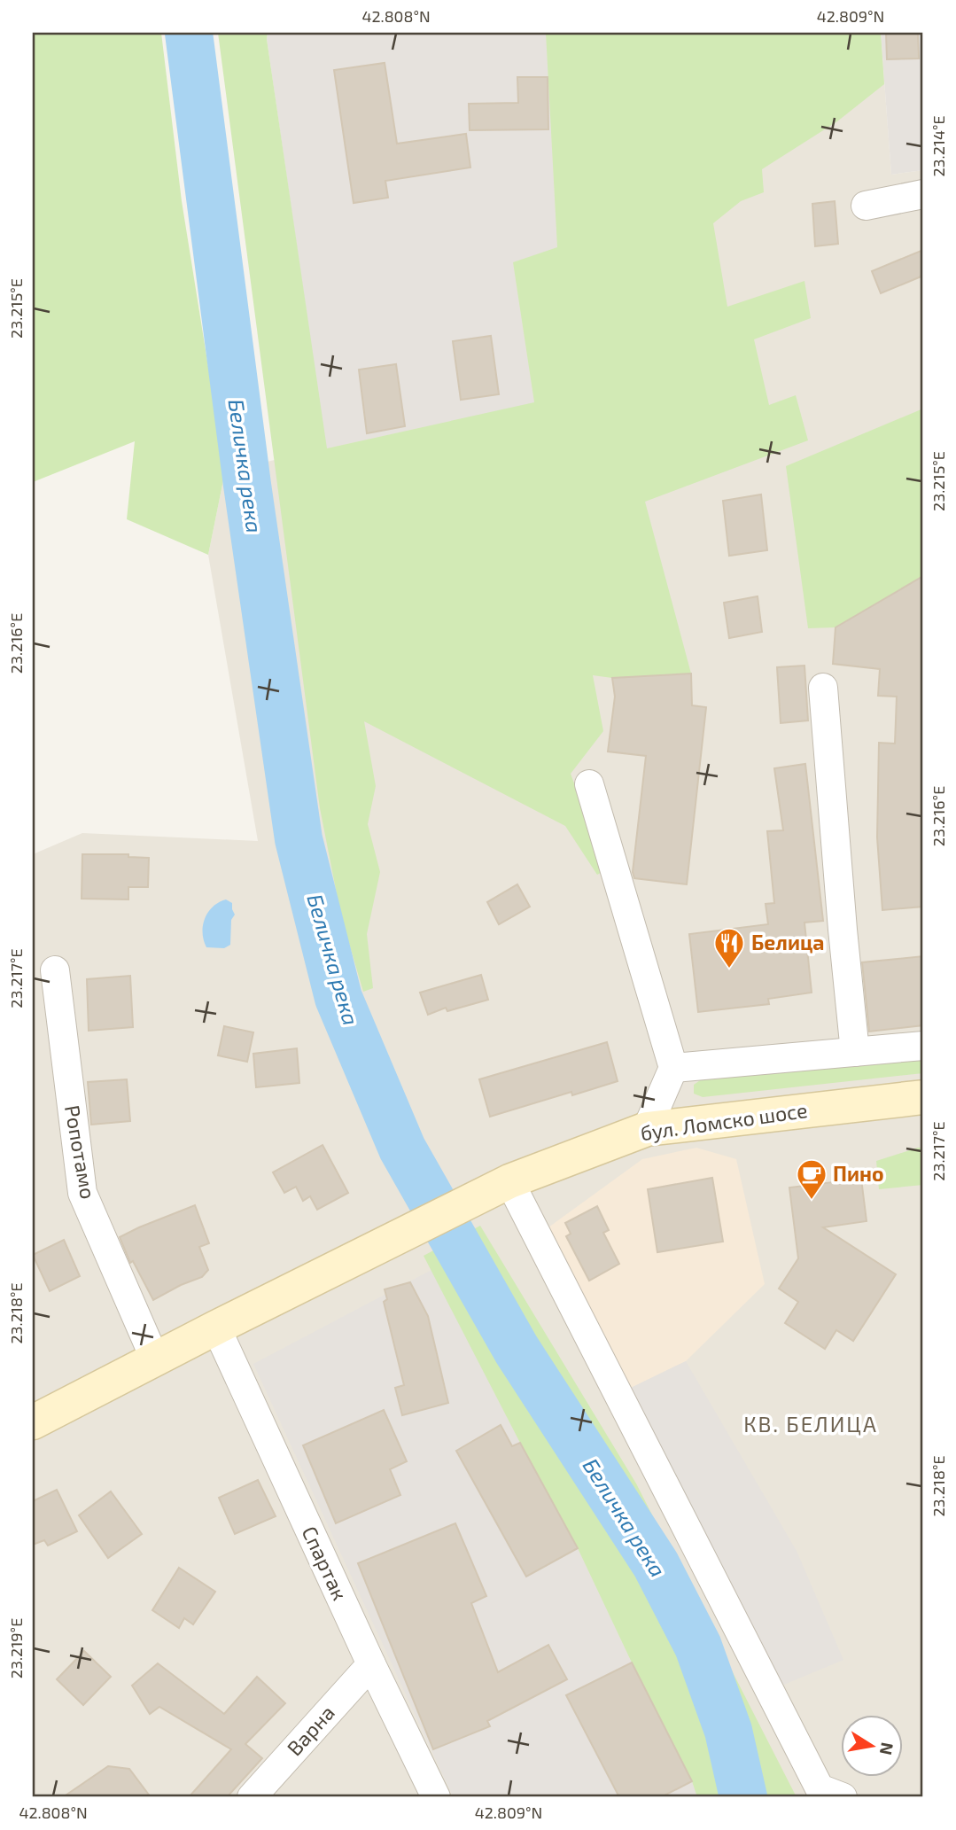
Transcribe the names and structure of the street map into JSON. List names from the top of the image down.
{
  "streets": {
    "main road": ["бул. Ломско шосе"],
    "street": ["Ропотамо", "Спартак", "Варна"]
  },
  "crossings": [
    ["бул. Ломско шосе", "Ропотамо"],
    ["бул. Ломско шосе", "Спартак"],
    ["Спартак", "Варна"]
  ],
  "districts": ["КВ. БЕЛИЦА"],
  "water": ["Беличка река"],
  "places": {
    "restaurant": ["Белица"],
    "cafe": ["Пино"]
  },
  "north": "right",
  "coordinates": [
    "42.808°N",
    "42.809°N",
    "23.214°E",
    "23.215°E",
    "23.216°E",
    "23.217°E",
    "23.218°E",
    "23.219°E"
  ]
}
